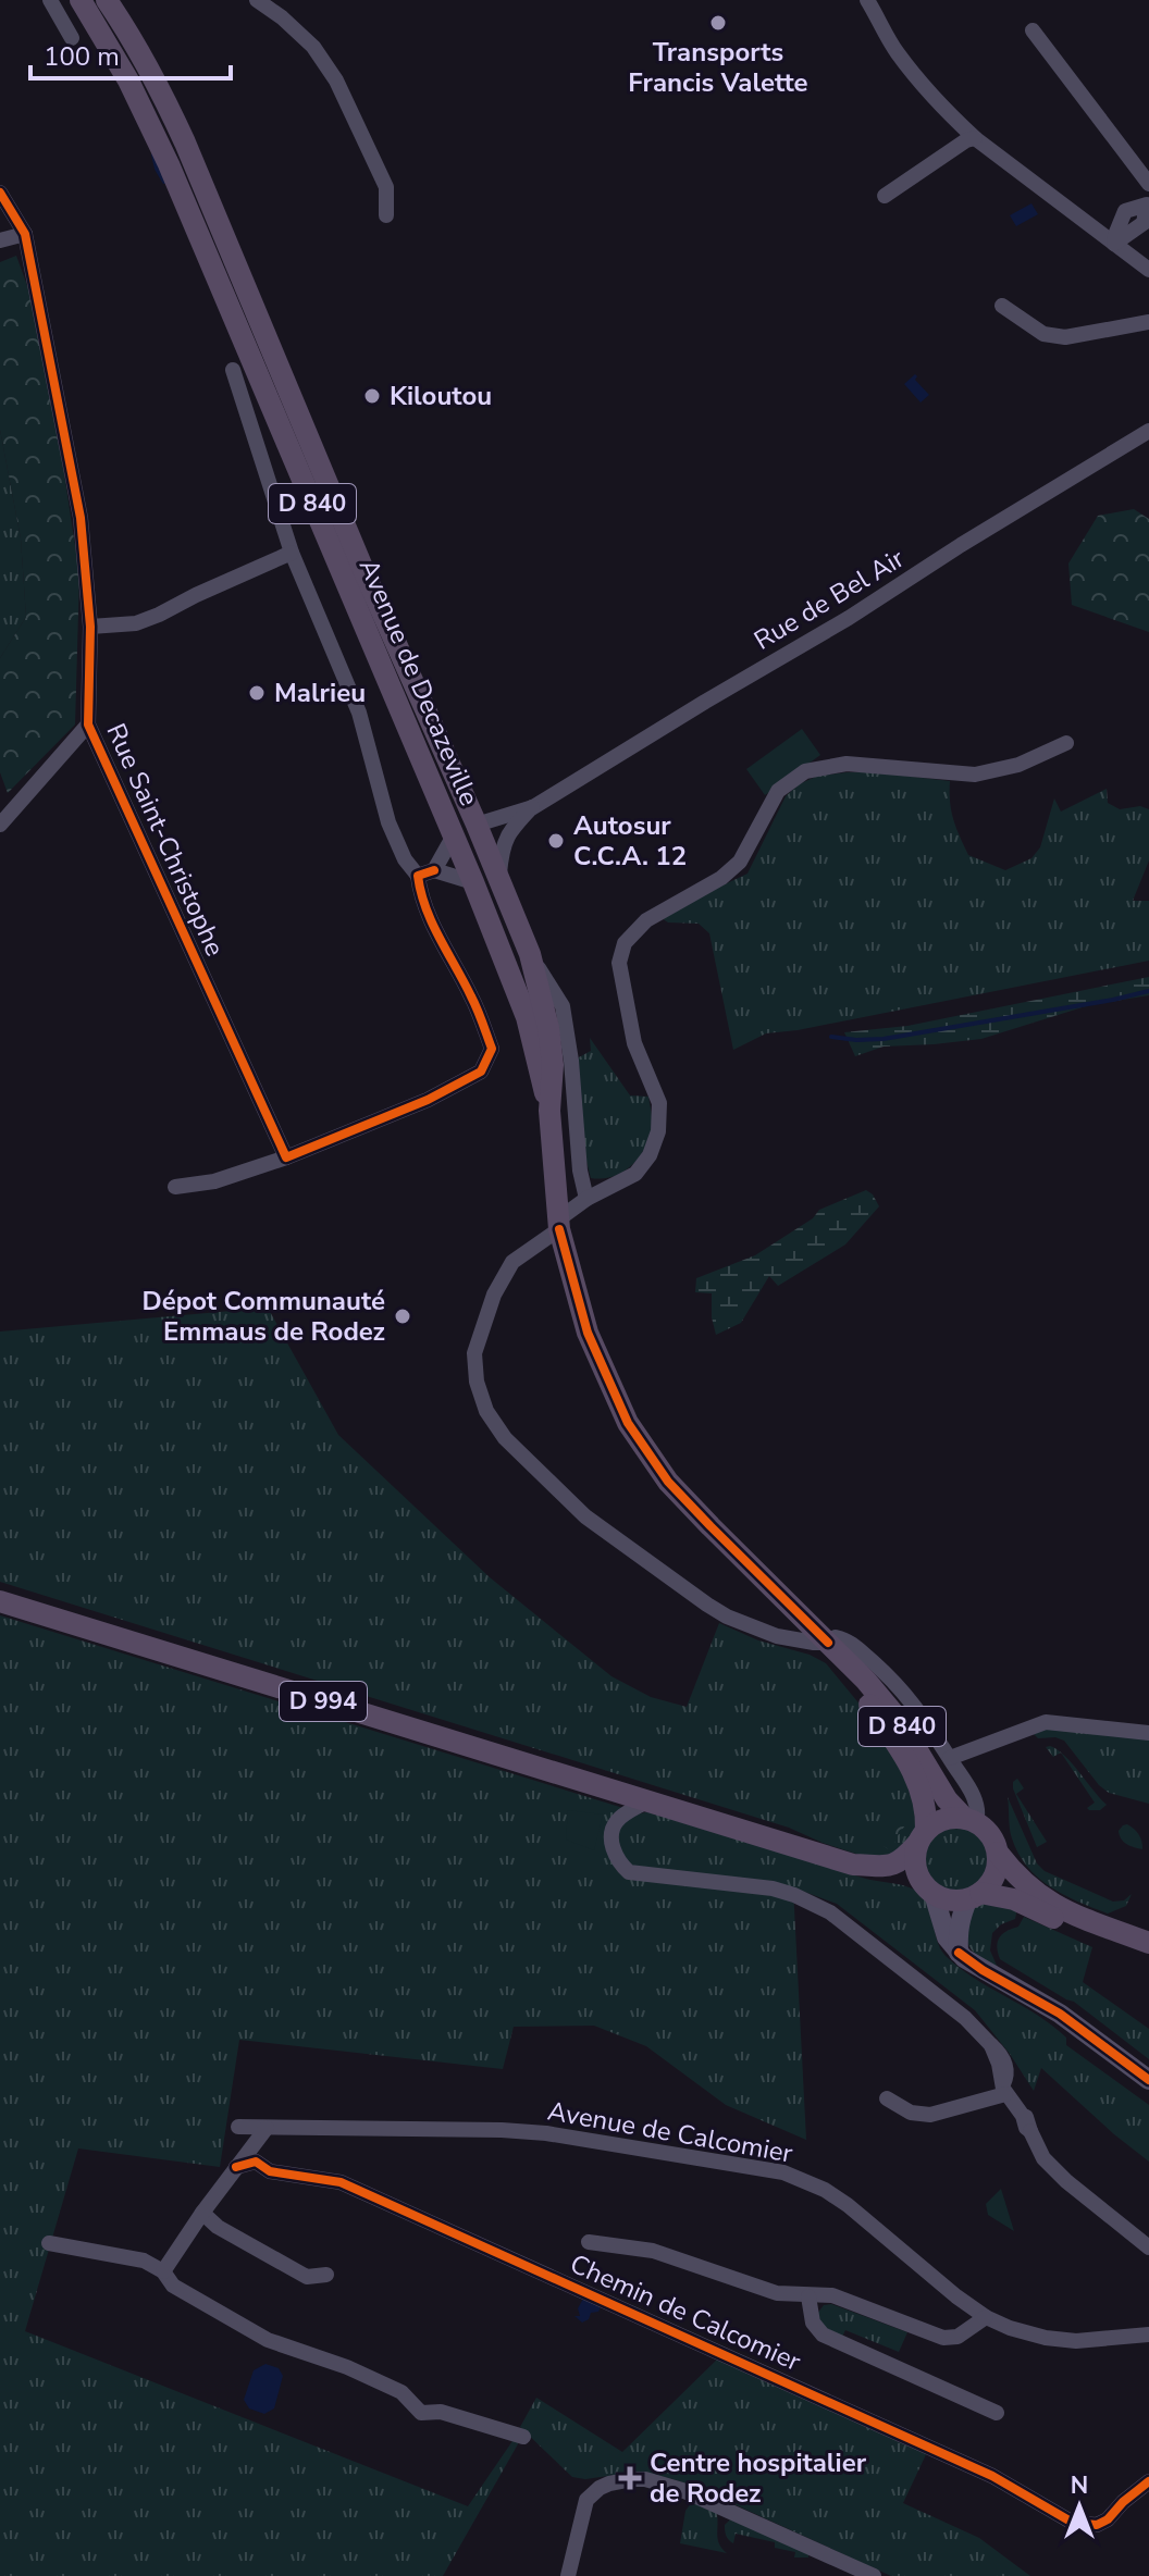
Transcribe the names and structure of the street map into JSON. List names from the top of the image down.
{
  "streets": {
    "main road": ["D 840", "Avenue de Decazeville", "D 994"],
    "street": [
      "Rue de Bel Air",
      "Rue Saint-Christophe",
      "Avenue de Calcomier",
      "Chemin de Calcomier"
    ]
  },
  "crossings": [
    ["Rue de Bel Air", "Avenue de Decazeville"],
    ["Avenue de Decazeville", "D 994"]
  ],
  "places": {
    "other": [
      "Transports Francis Valette",
      "Kiloutou",
      "Malrieu",
      "Autosur C.C.A. 12",
      "Dépot Communauté Emmaus de Rodez"
    ],
    "health": ["Centre hospitalier de Rodez"]
  },
  "scale_bar": "100 m",
  "north": "top"
}
